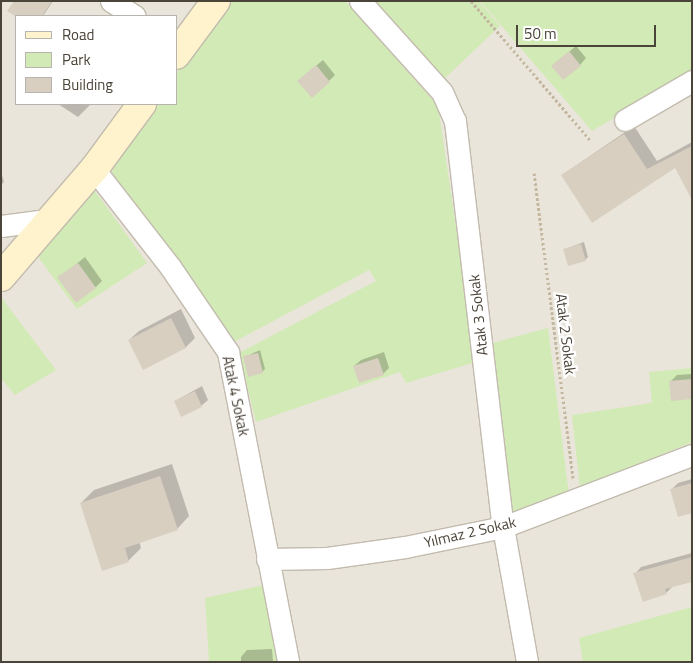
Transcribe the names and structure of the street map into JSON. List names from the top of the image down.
{
  "streets": {
    "street": ["Atak 3 Sokak", "Atak 4 Sokak", "Yılmaz 2 Sokak"],
    "path": ["Atak 2 Sokak"]
  },
  "crossings": [
    ["Atak 3 Sokak", "Yılmaz 2 Sokak"],
    ["Atak 2 Sokak", "Yılmaz 2 Sokak"],
    ["Atak 4 Sokak", "Yılmaz 2 Sokak"]
  ],
  "legend": ["Road", "Park", "Building"],
  "scale_bar": "50 m"
}
